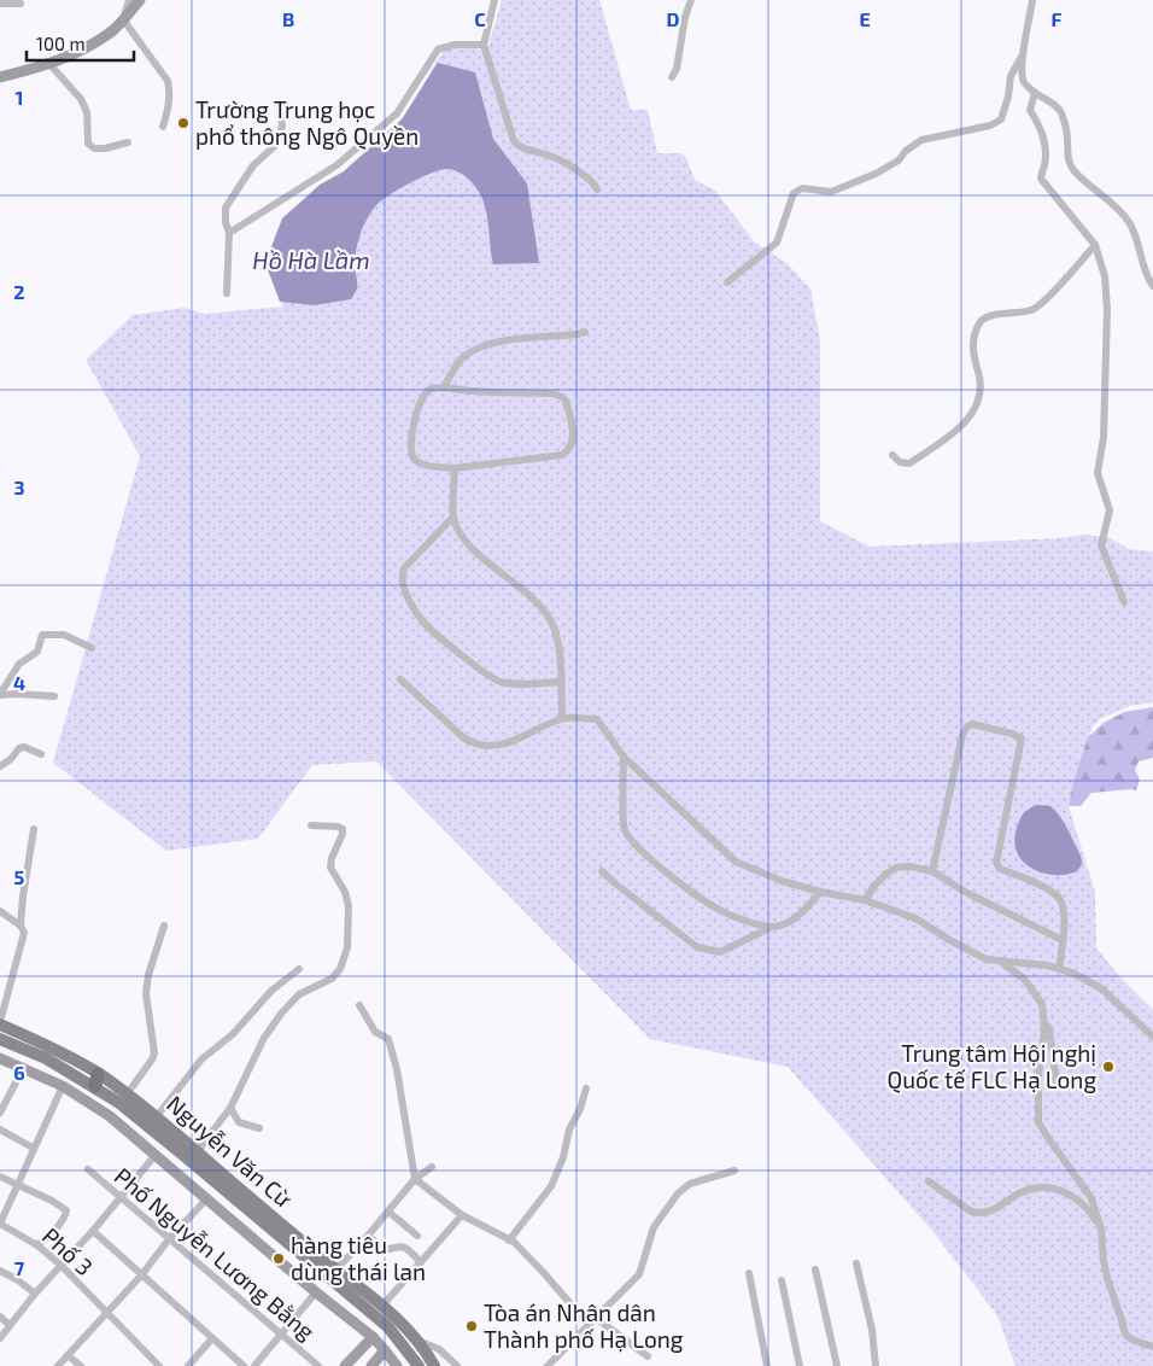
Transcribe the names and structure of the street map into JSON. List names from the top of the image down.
{
  "streets": {
    "main road": ["Nguyễn Văn Cừ"],
    "street": ["Phố 3", "Phố Nguyễn Lương Bằng"]
  },
  "water": ["Hồ Hà Lầm"],
  "places": [
    "Trường Trung học phổ thông Ngô Quyền",
    "Trung tâm Hội nghị Quốc tế FLC Hạ Long",
    "hàng tiêu dùng thái lan",
    "Tòa án Nhân dân Thành phố Hạ Long"
  ],
  "scale_bar": "100 m",
  "grid": {
    "columns": [
      "B",
      "C",
      "D",
      "E",
      "F"
    ],
    "rows": [
      "1",
      "2",
      "3",
      "4",
      "5",
      "6",
      "7"
    ]
  }
}
